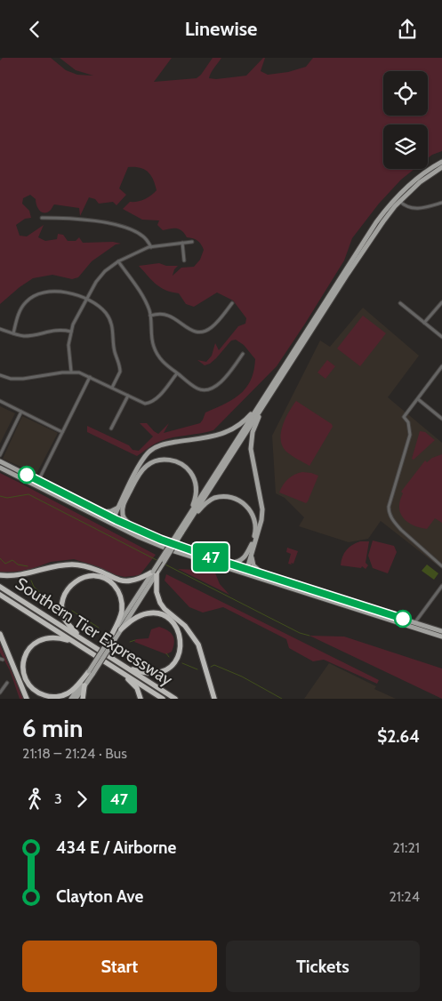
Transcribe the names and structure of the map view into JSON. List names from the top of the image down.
{
  "streets": {
    "highway": ["Southern Tier Expressway"]
  },
  "lines": ["bus line 47"],
  "page": {
    "header": "Linewise",
    "on_map": "47",
    "heading": ["6 min", "21:18 – 21:24 · Bus", "$2.64"],
    "legs": ["3", "47"],
    "list": [
      {
        "name": "434 E / Airborne",
        "value": "21:21"
      },
      {
        "name": "Clayton Ave",
        "value": "21:24"
      }
    ],
    "buttons": ["Start", "Tickets"]
  }
}
